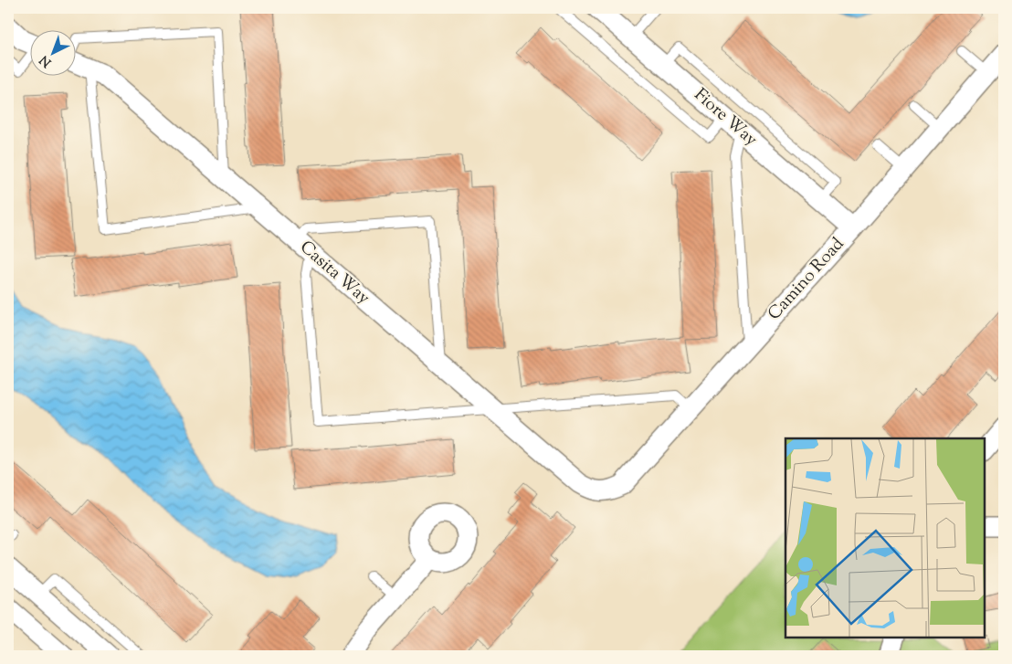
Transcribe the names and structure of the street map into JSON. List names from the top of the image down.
{
  "streets": {
    "street": ["Fiore Way", "Casita Way", "Camino Road"]
  },
  "crossings": [
    ["Fiore Way", "Camino Road"],
    ["Casita Way", "Camino Road"]
  ],
  "north": "bottom left"
}
